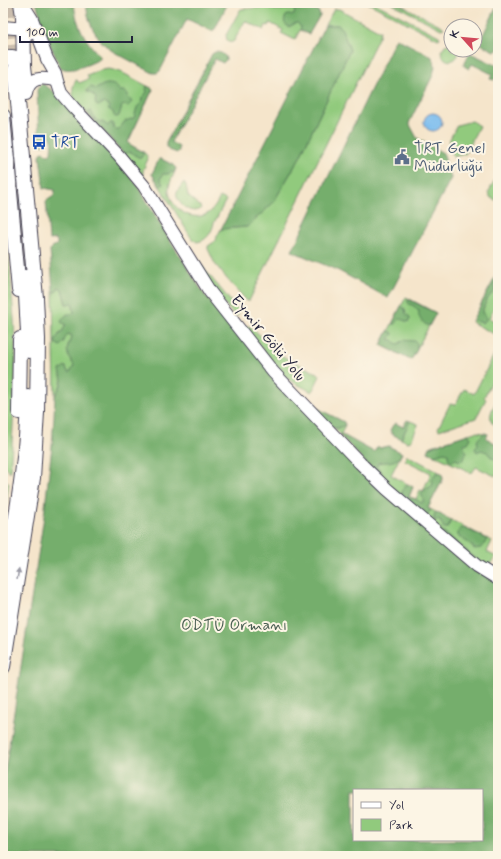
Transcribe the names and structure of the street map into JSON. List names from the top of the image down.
{
  "streets": {
    "street": ["Eymir Gölü Yolu"]
  },
  "parks": ["ODTÜ Ormanı"],
  "places": {
    "bus stop": ["TRT"],
    "public building": ["TRT Genel Müdürlüğü"]
  },
  "legend": ["Yol", "Park"],
  "scale_bar": "100 m",
  "north": "top left"
}
